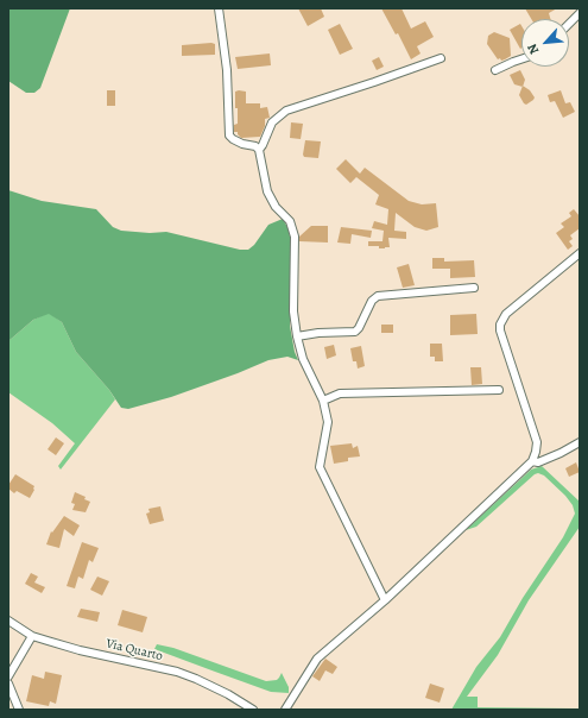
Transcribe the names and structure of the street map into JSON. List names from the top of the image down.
{
  "streets": {
    "street": ["Via Quarto"]
  },
  "north": "bottom left"
}
